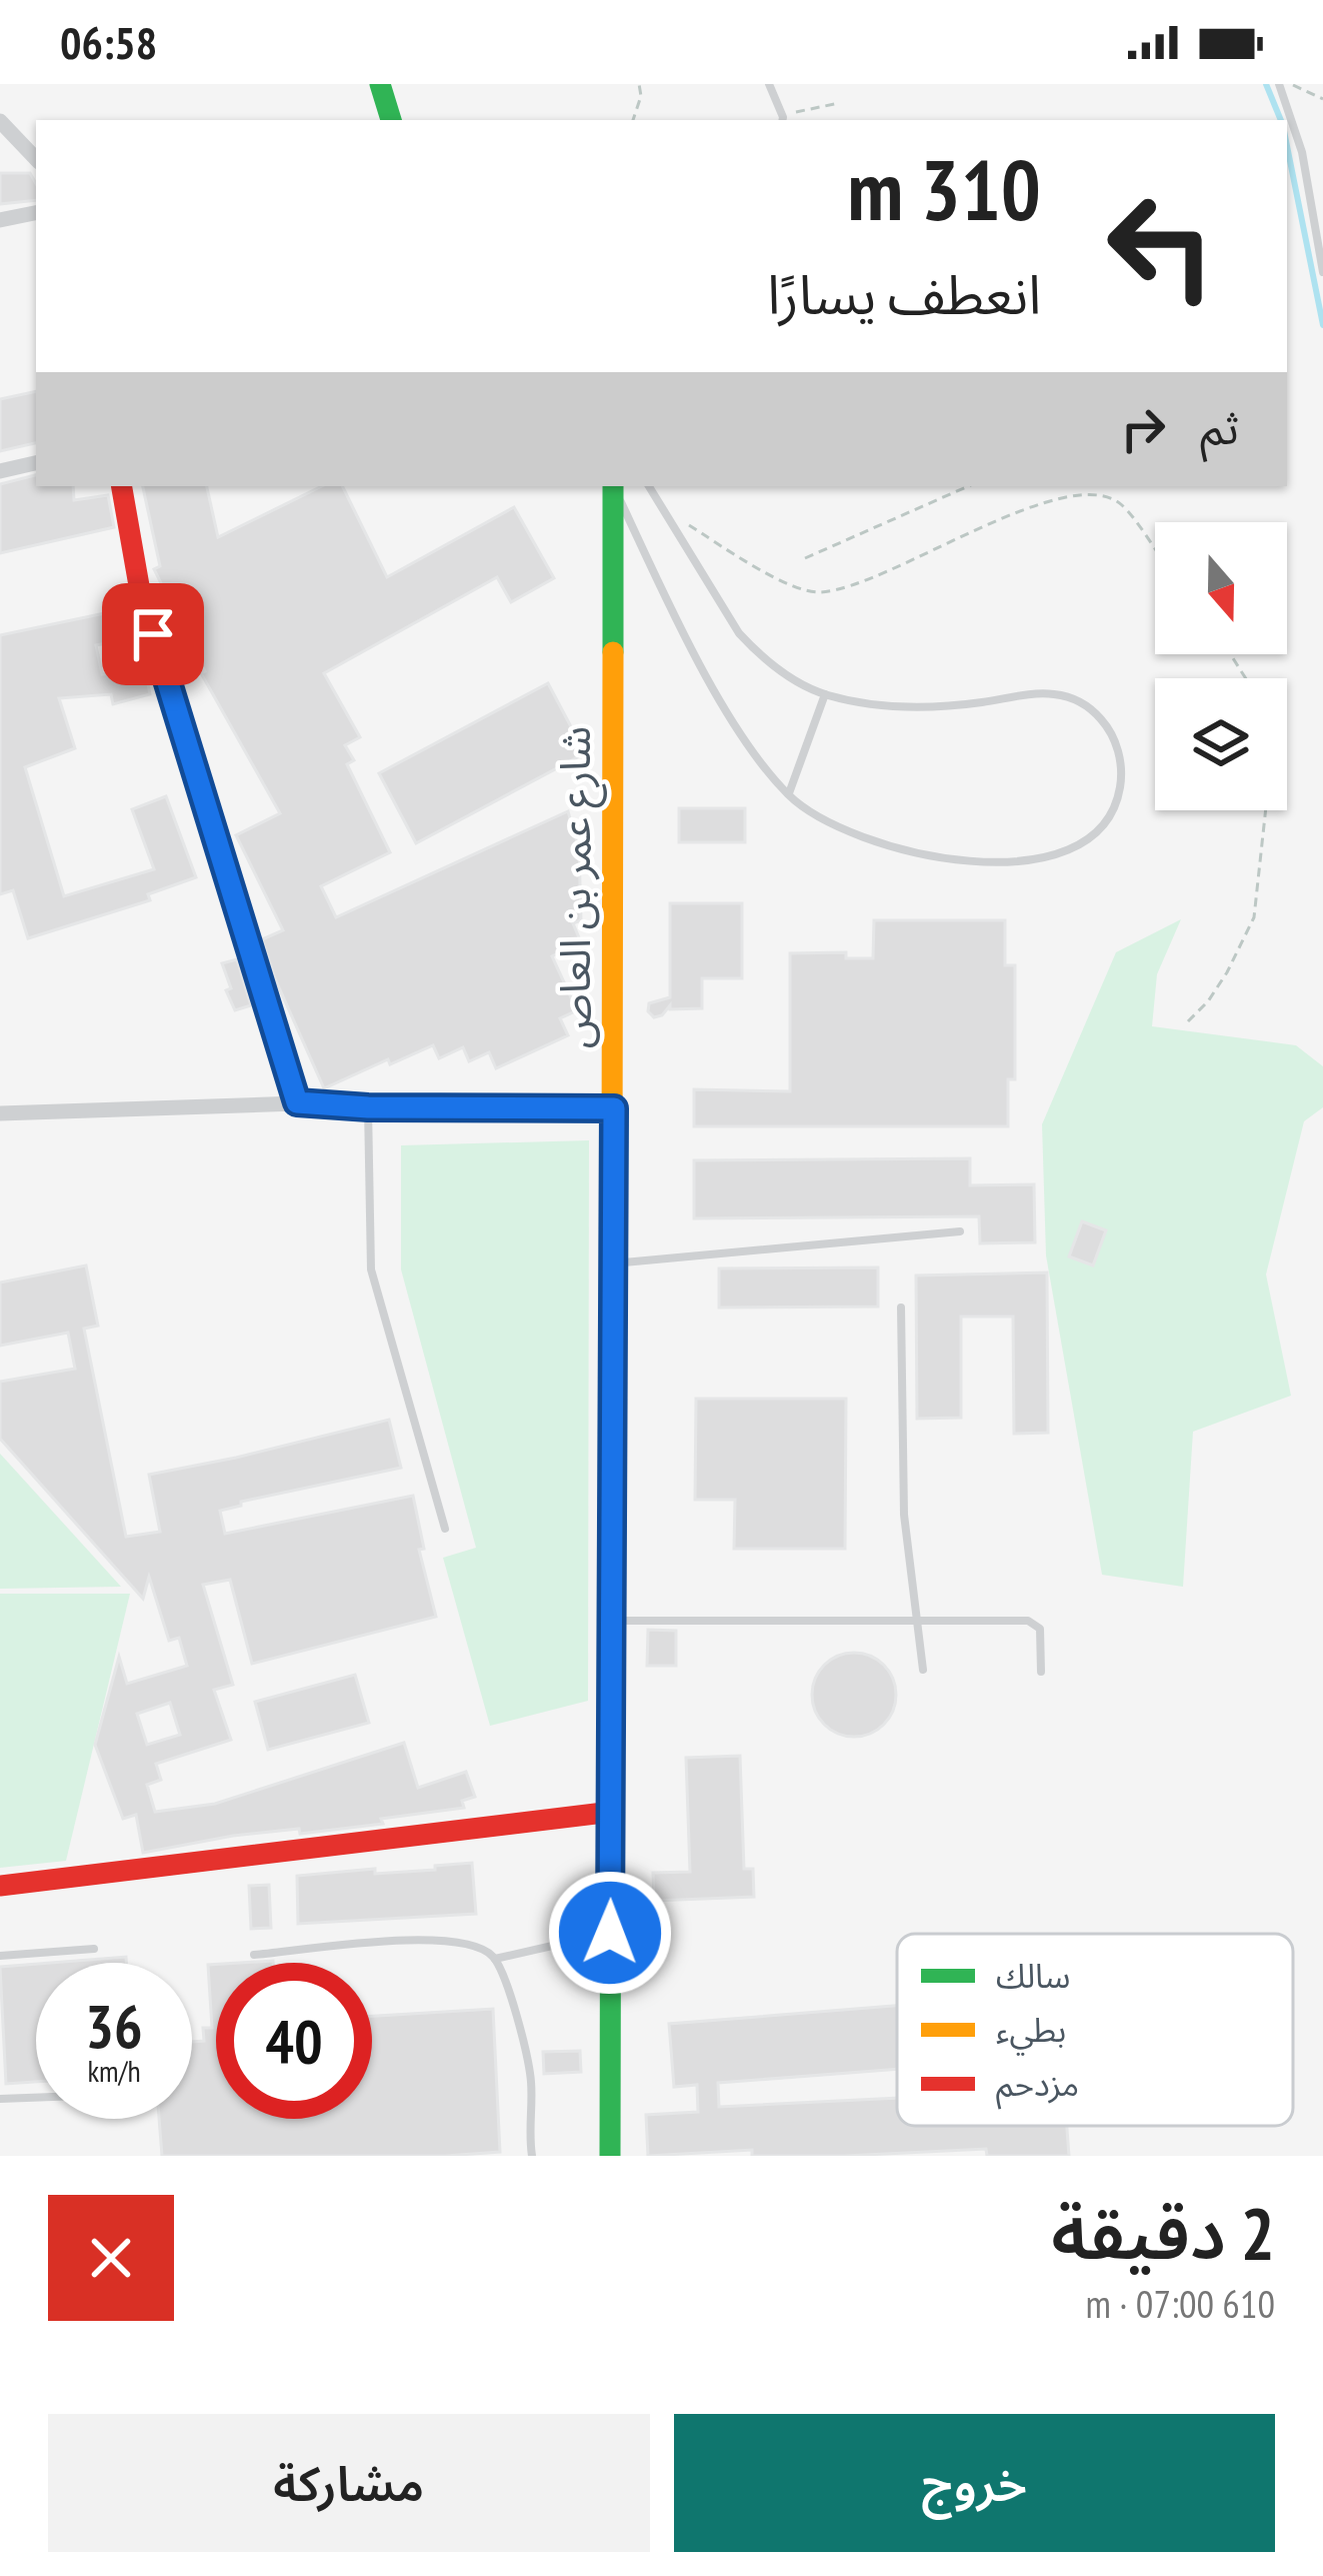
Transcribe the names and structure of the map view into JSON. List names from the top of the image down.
{
  "streets": {
    "street": ["شارع عمر بن العاص"]
  },
  "legend": ["سالك", "بطيء", "مزدحم"],
  "north": "bottom",
  "page": {
    "status": "06:58",
    "turn": ["310 m", "انعطف يسارًا"],
    "then": "ثم",
    "speed": "36 km/h",
    "limit": "40",
    "heading": ["2 دقيقة", "610 m · 07:00"],
    "buttons": ["خروج", "مشاركة"]
  }
}
